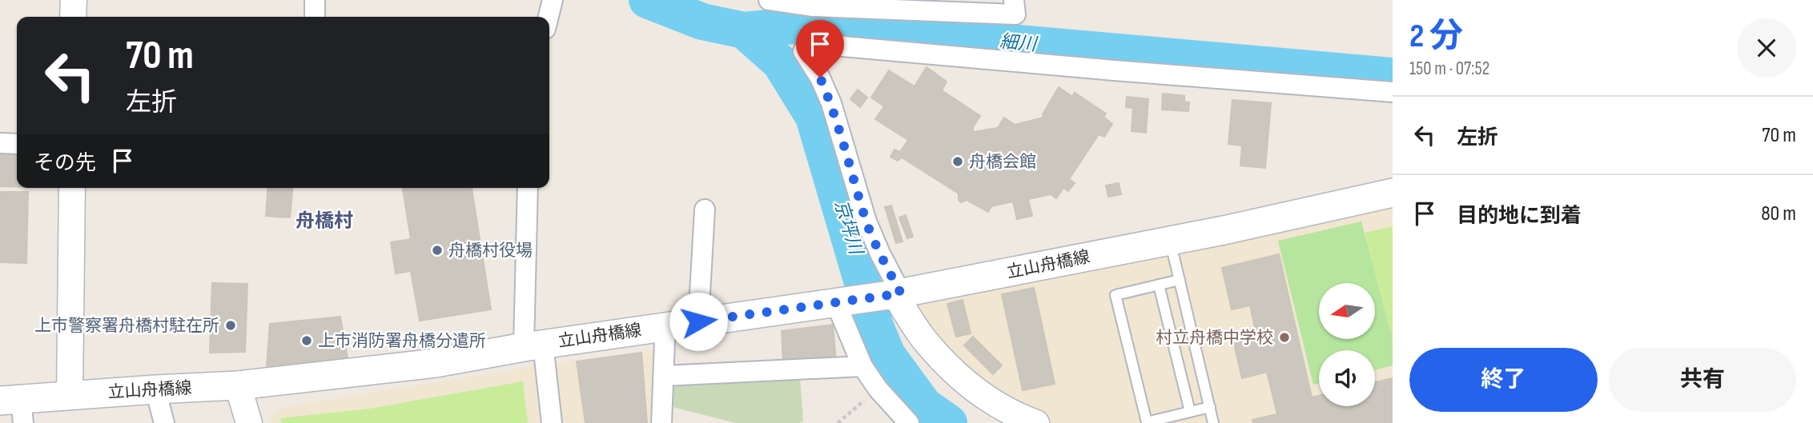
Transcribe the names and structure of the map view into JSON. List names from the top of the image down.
{
  "streets": {
    "main road": ["立山舟橋線"]
  },
  "districts": ["舟橋村"],
  "water": ["細川", "京坪川"],
  "places": [
    "舟橋会館",
    "舟橋村役場",
    "上市警察署舟橋村駐在所",
    "村立舟橋中学校",
    "上市消防署舟橋分遣所"
  ],
  "north": "left",
  "page": {
    "heading": ["2 分", "150 m · 07:52"],
    "turn": ["70 m", "左折"],
    "list": [
      {
        "name": "左折",
        "value": "70 m"
      },
      {
        "name": "目的地に到着",
        "value": "80 m"
      }
    ],
    "then": "その先",
    "buttons": ["終了", "共有"]
  }
}
